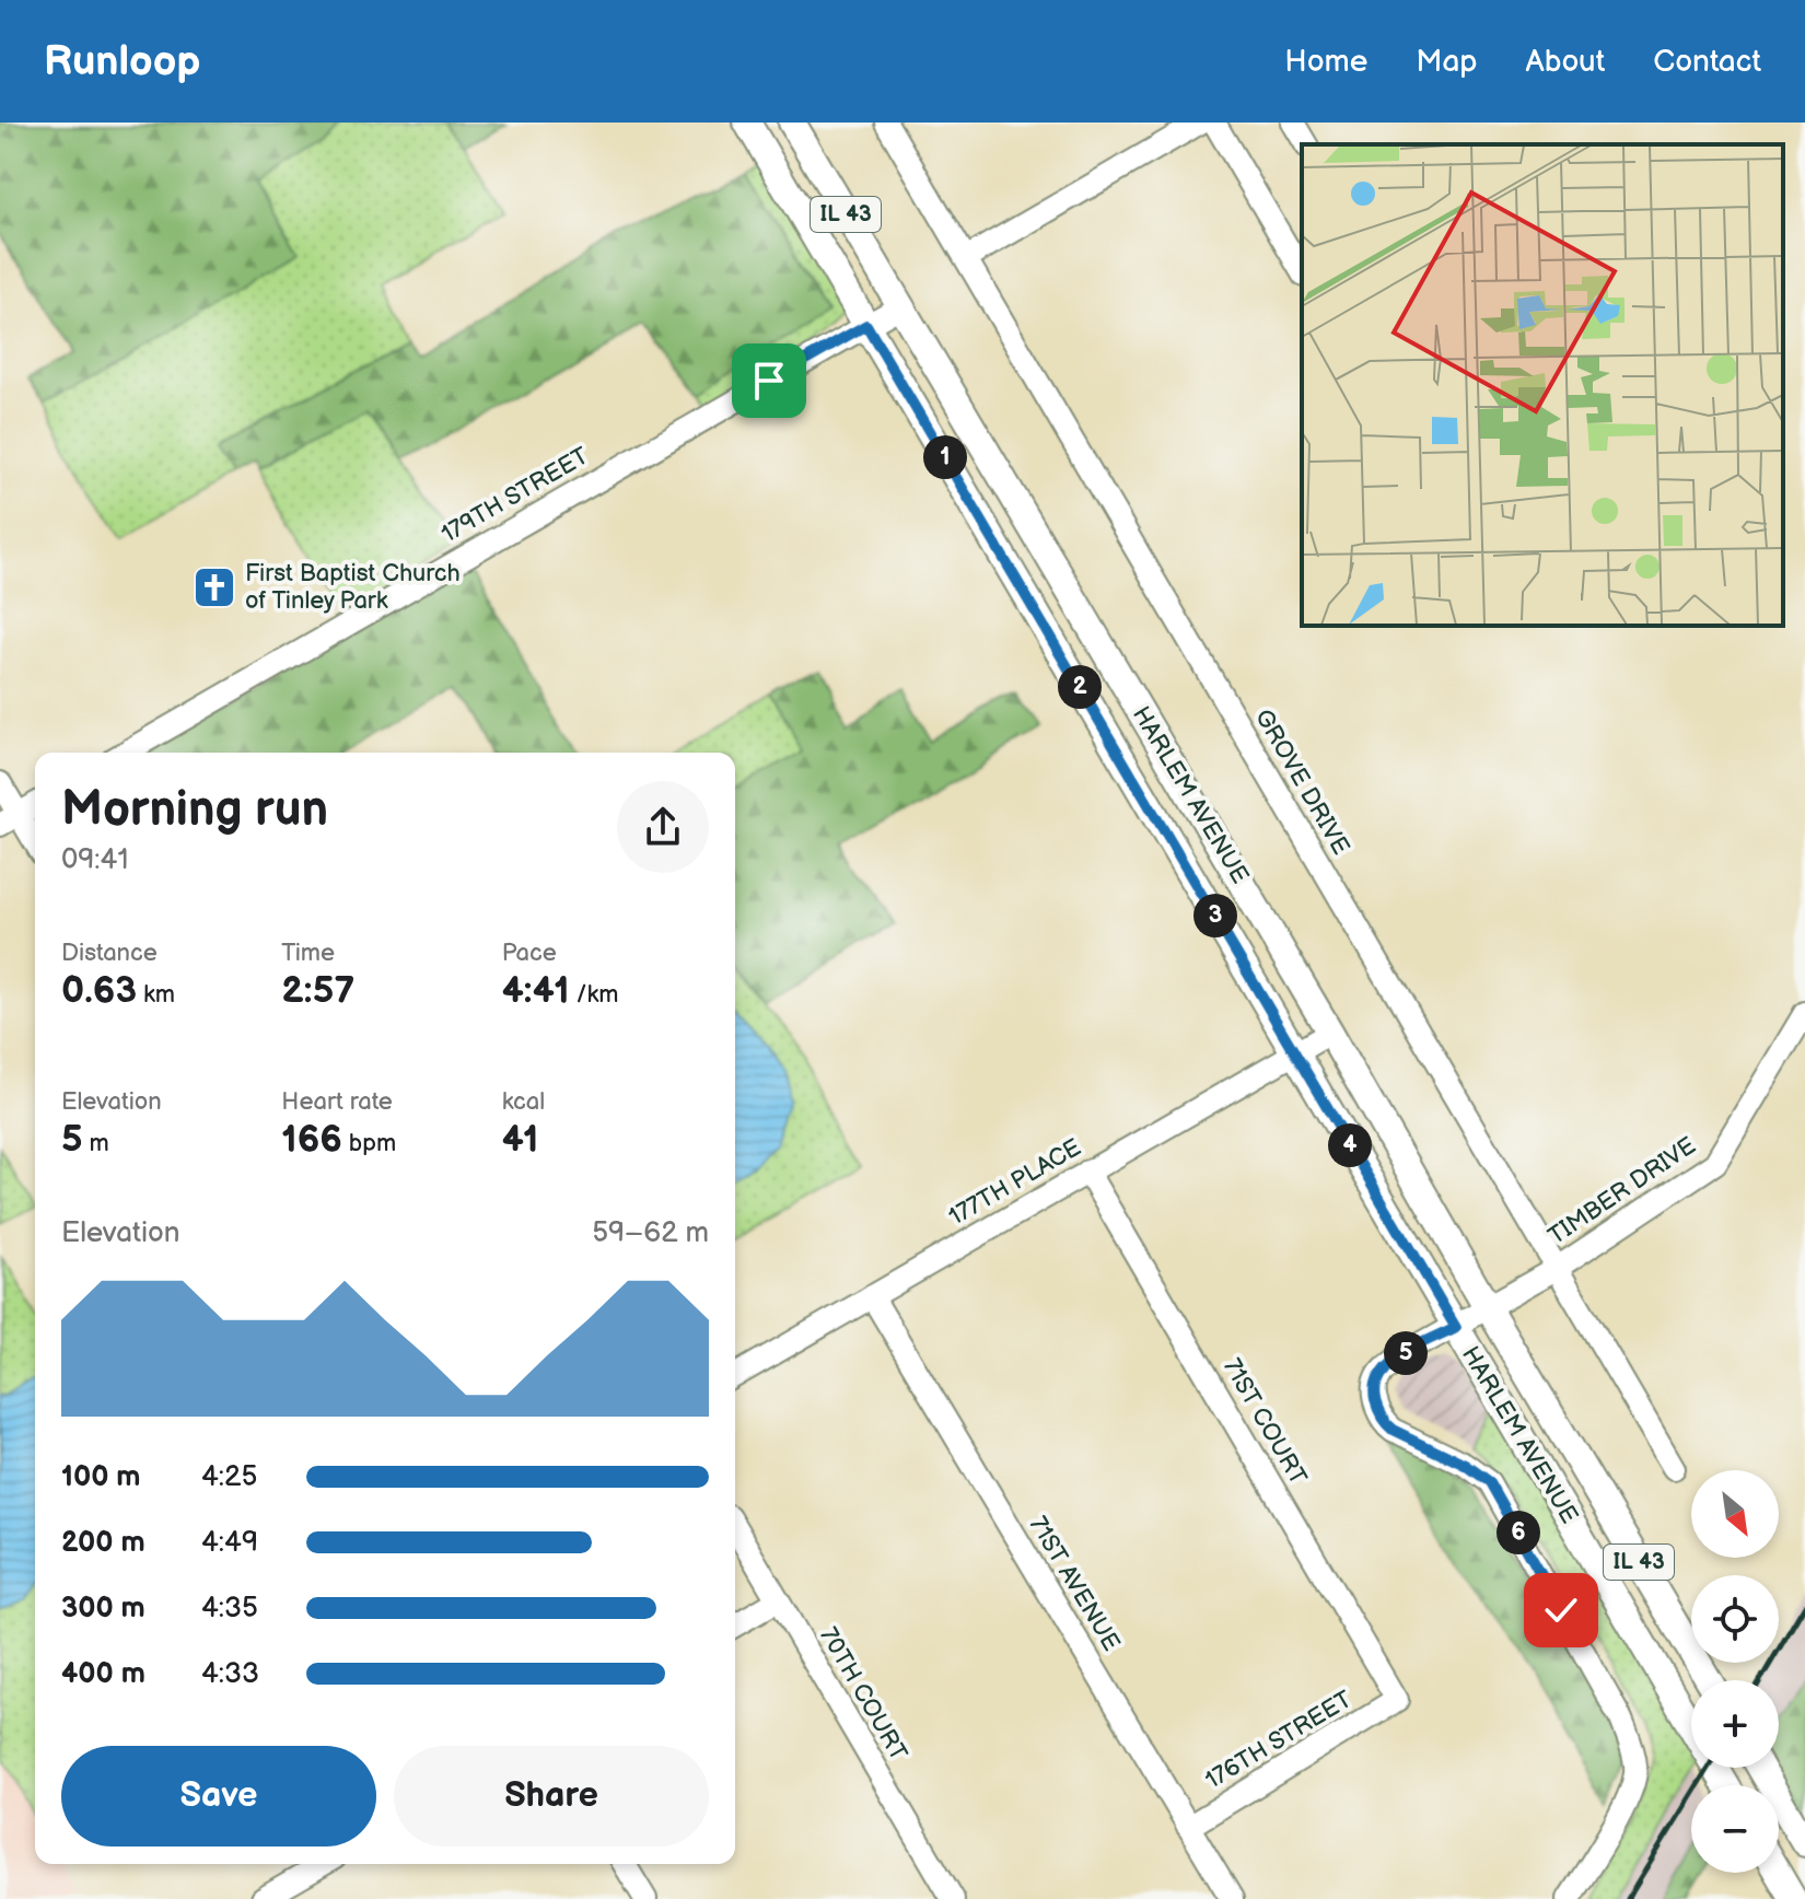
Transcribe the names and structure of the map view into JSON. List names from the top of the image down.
{
  "streets": {
    "main road": ["IL 43", "HARLEM AVENUE"],
    "street": [
      "179TH STREET",
      "GROVE DRIVE",
      "177TH PLACE",
      "TIMBER DRIVE",
      "71ST COURT",
      "71ST AVENUE",
      "70TH COURT",
      "176TH STREET"
    ]
  },
  "crossings": [
    ["179TH STREET", "HARLEM AVENUE"],
    ["GROVE DRIVE", "TIMBER DRIVE"],
    ["HARLEM AVENUE", "177TH PLACE"],
    ["HARLEM AVENUE", "TIMBER DRIVE"],
    ["177TH PLACE", "71ST COURT"],
    ["177TH PLACE", "71ST AVENUE"],
    ["71ST COURT", "176TH STREET"],
    ["71ST AVENUE", "176TH STREET"]
  ],
  "places": {
    "church": ["First Baptist Church of Tinley Park"]
  },
  "north": "bottom right",
  "page": {
    "header": "Runloop",
    "nav": [
      "Home",
      "Map",
      "About",
      "Contact"
    ],
    "pins": [
      "1",
      "2",
      "3",
      "4",
      "5",
      "6"
    ],
    "heading": ["Morning run", "09:41"],
    "stats": [
      ["Distance", "0.63 km"],
      ["Time", "2:57"],
      ["Pace", "4:41 /km"],
      ["Elevation", "5 m"],
      ["Heart rate", "166 bpm"],
      ["kcal", "41"]
    ],
    "chart": ["Elevation", "59–62 m"],
    "list": [
      {
        "name": "100 m",
        "note": "4:25"
      },
      {
        "name": "200 m",
        "note": "4:49"
      },
      {
        "name": "300 m",
        "note": "4:35"
      },
      {
        "name": "400 m",
        "note": "4:33"
      }
    ],
    "map_buttons": ["+", "−"],
    "buttons": ["Save", "Share"]
  }
}
